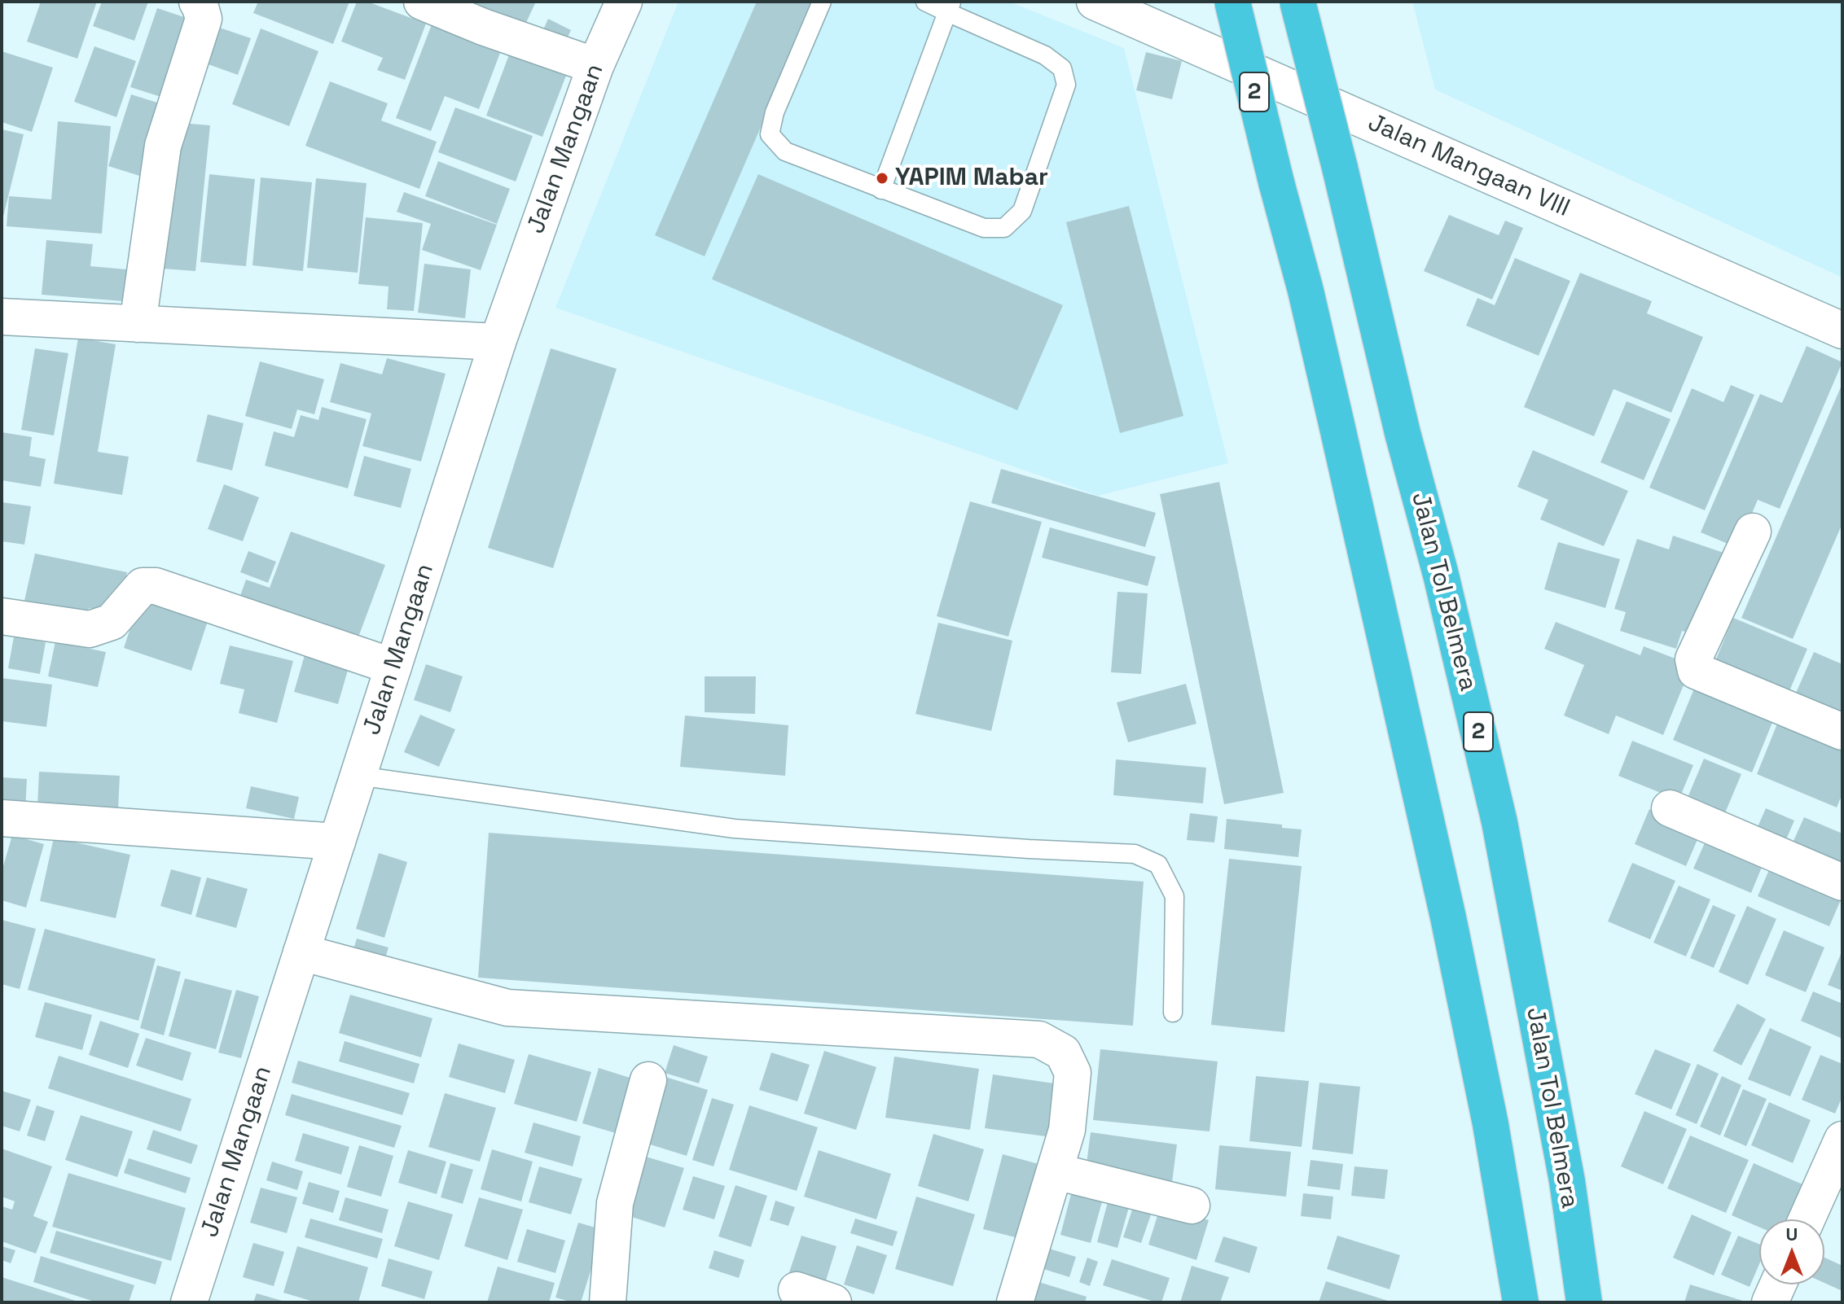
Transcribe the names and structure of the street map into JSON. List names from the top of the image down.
{
  "streets": {
    "highway": ["2", "Jalan Tol Belmera"],
    "street": ["Jalan Mangaan", "Jalan Mangaan VIII"]
  },
  "places": ["YAPIM Mabar"],
  "north": "top"
}
